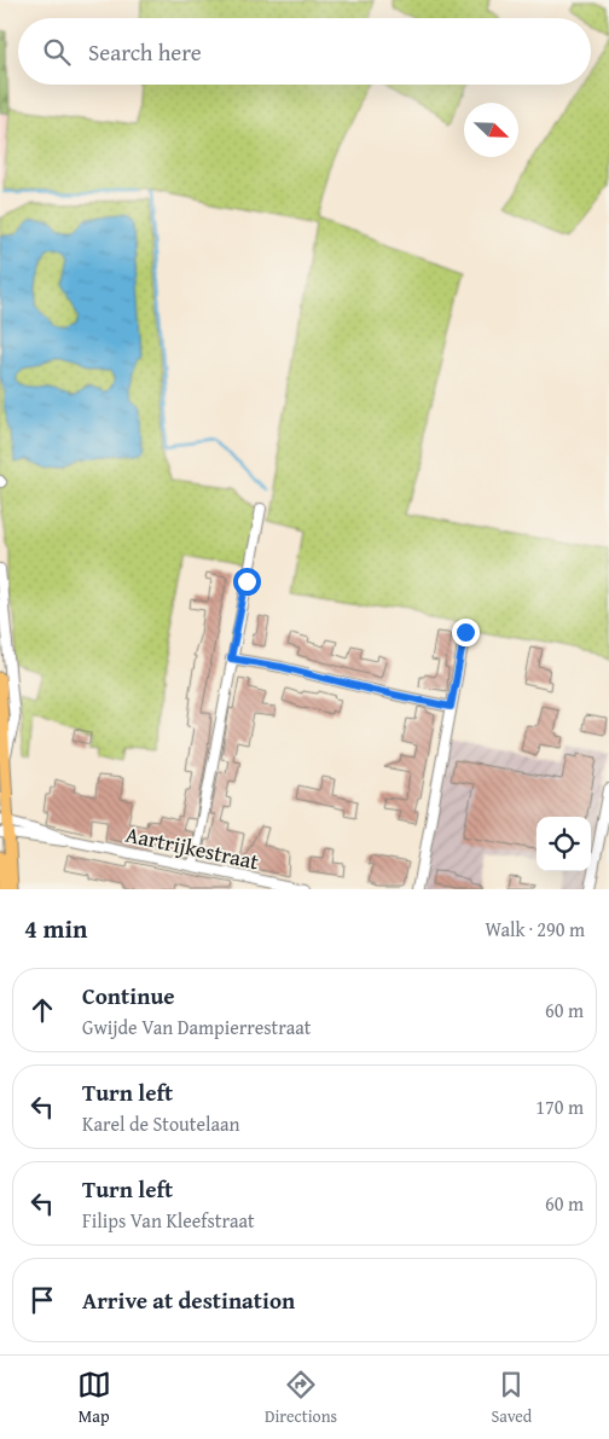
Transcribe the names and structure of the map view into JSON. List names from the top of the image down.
{
  "streets": {
    "street": ["Aartrijkestraat"]
  },
  "north": "bottom right",
  "page": {
    "search": "Search here",
    "heading": ["4 min", "Walk · 290 m"],
    "list": [
      ["Continue", "Gwijde Van Dampierrestraat", "60 m"],
      ["Turn left", "Karel de Stoutelaan", "170 m"],
      ["Turn left", "Filips Van Kleefstraat", "60 m"],
      "Arrive at destination"
    ],
    "nav": ["Map", "Directions", "Saved"]
  }
}
